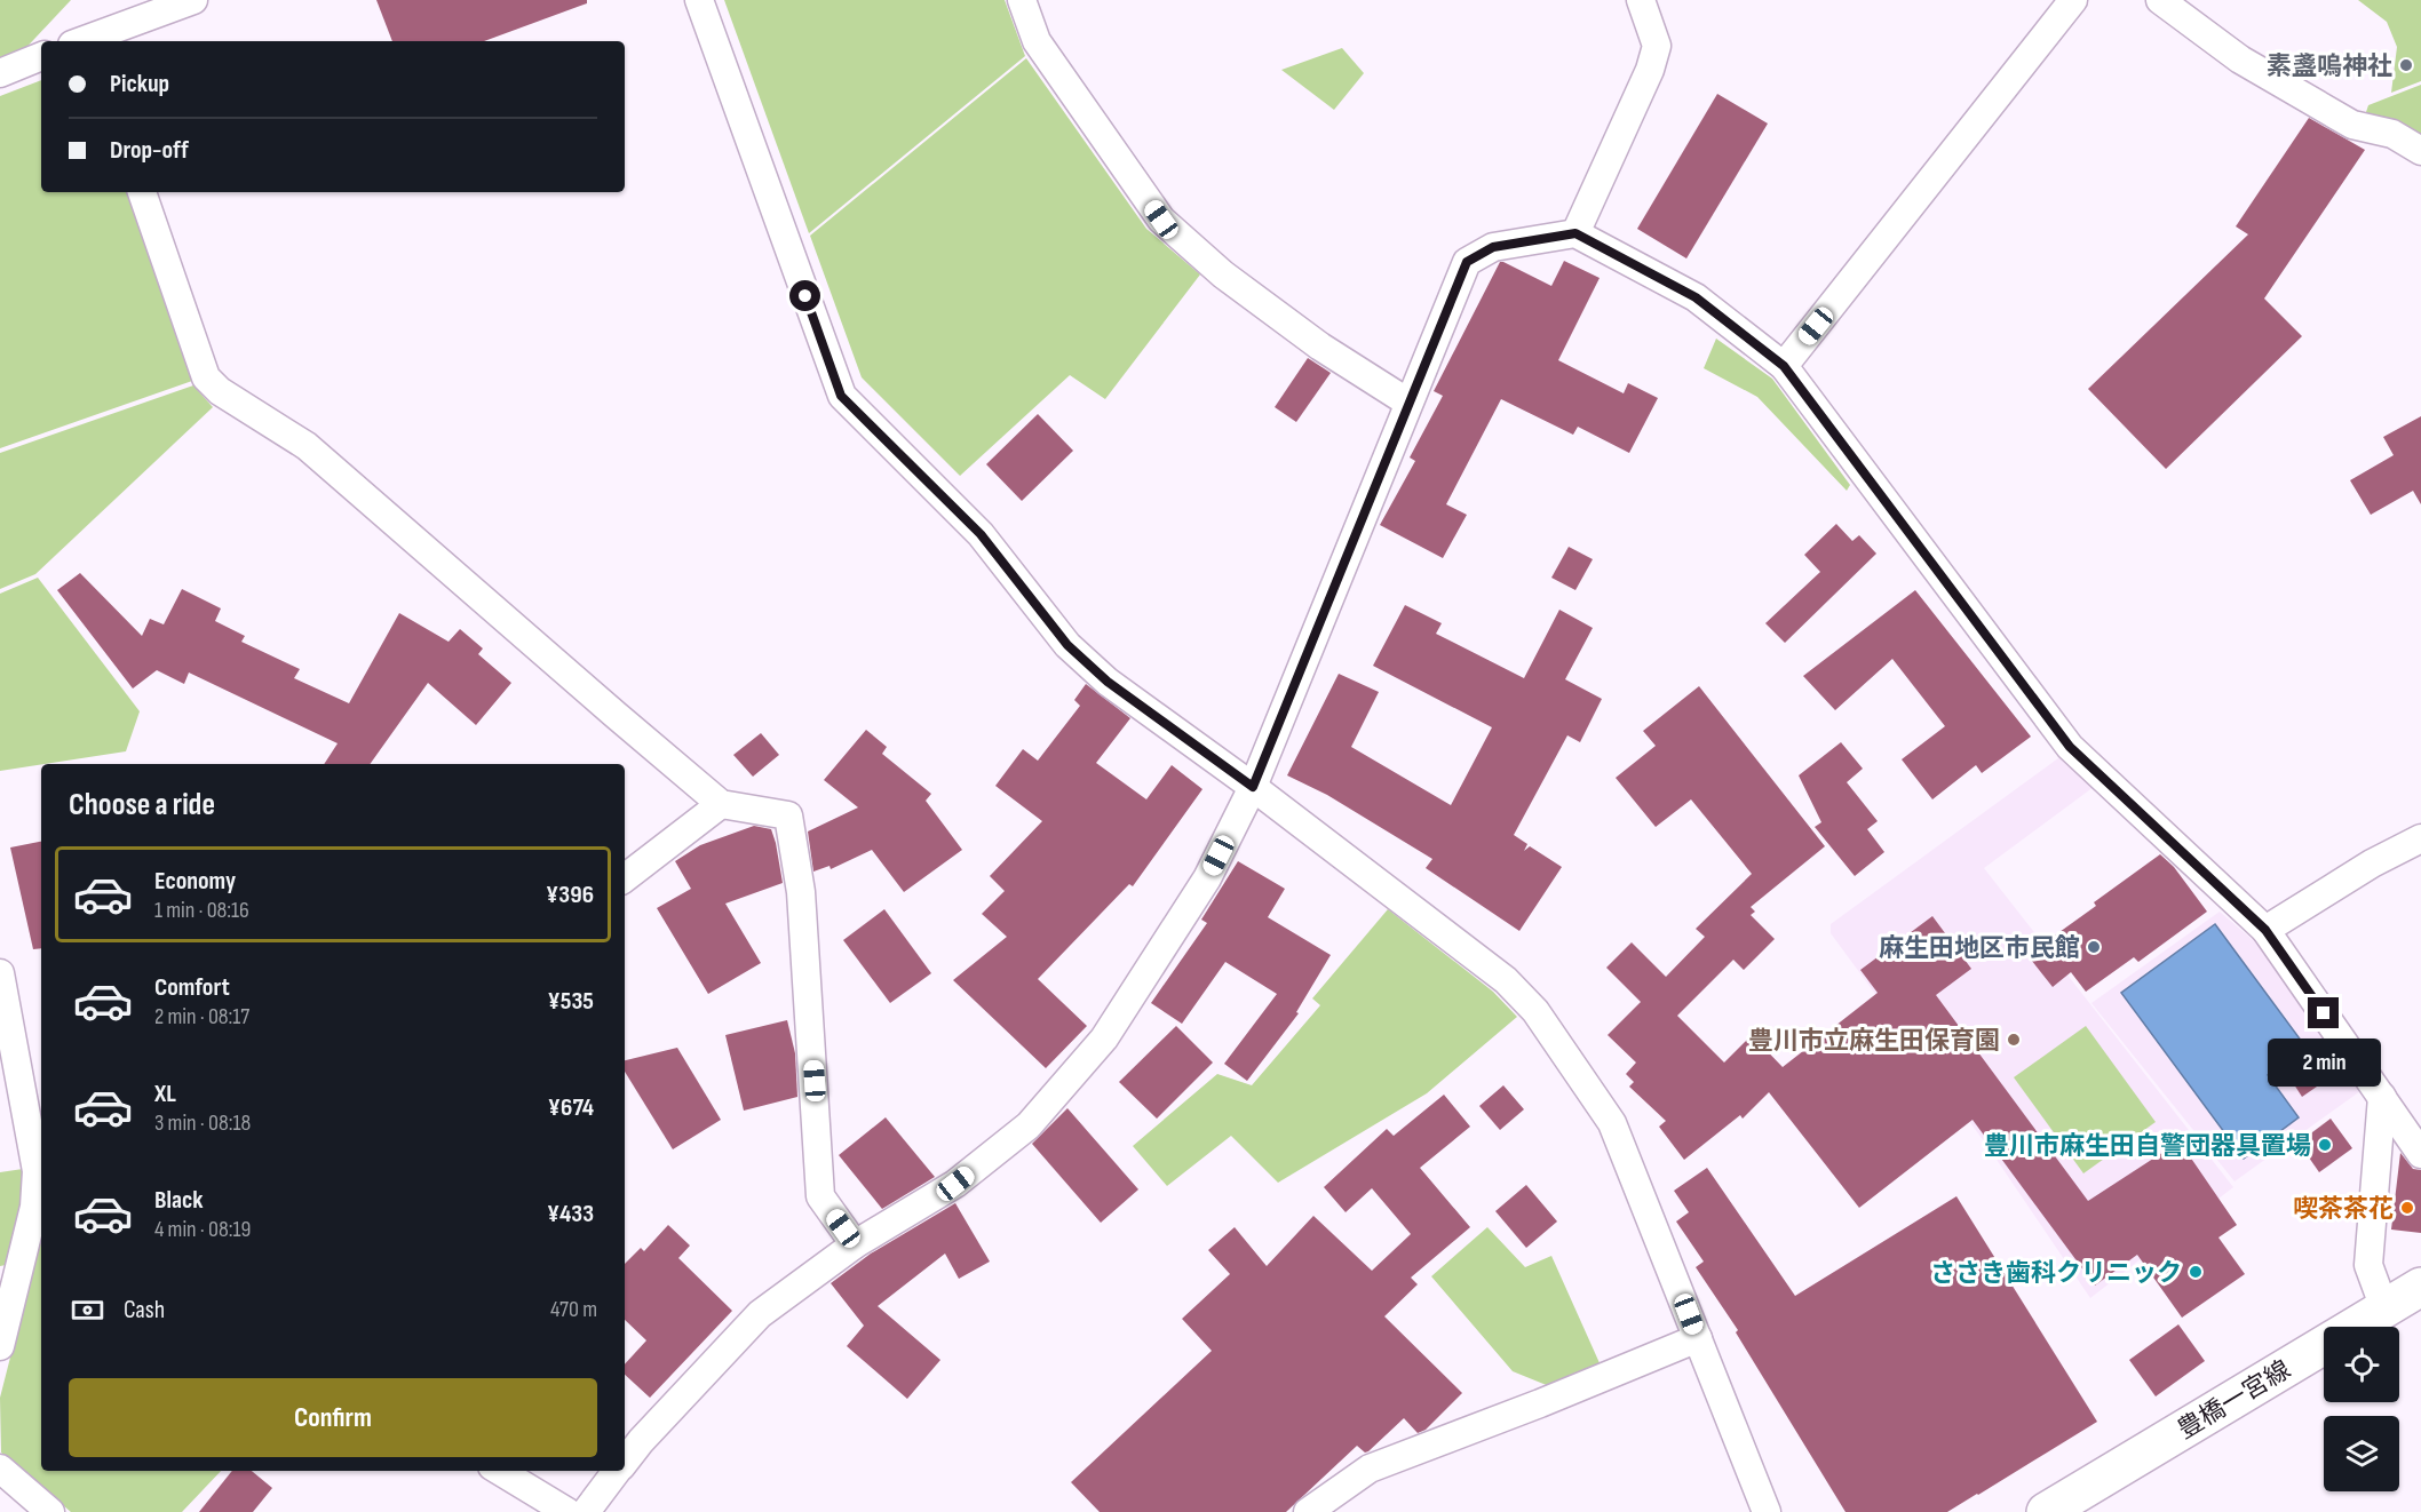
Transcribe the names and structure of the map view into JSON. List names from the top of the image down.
{
  "streets": {
    "main road": ["豊橋一宮線"]
  },
  "places": [
    "素盞嗚神社",
    "麻生田地区市民館",
    "豊川市立麻生田保育園",
    "豊川市麻生田自警団器具置場",
    "喫茶茶花",
    "ささき歯科クリニック"
  ],
  "page": {
    "banner": ["Pickup", "Drop-off"],
    "heading": "Choose a ride",
    "list": [
      {
        "name": "Economy",
        "note": "1 min · 08:16",
        "value": "¥396"
      },
      {
        "name": "Comfort",
        "note": "2 min · 08:17",
        "value": "¥535"
      },
      {
        "name": "XL",
        "note": "3 min · 08:18",
        "value": "¥674"
      },
      {
        "name": "Black",
        "note": "4 min · 08:19",
        "value": "¥433"
      }
    ],
    "bubble": "2 min",
    "pay": ["Cash", "470 m"],
    "buttons": "Confirm"
  }
}
